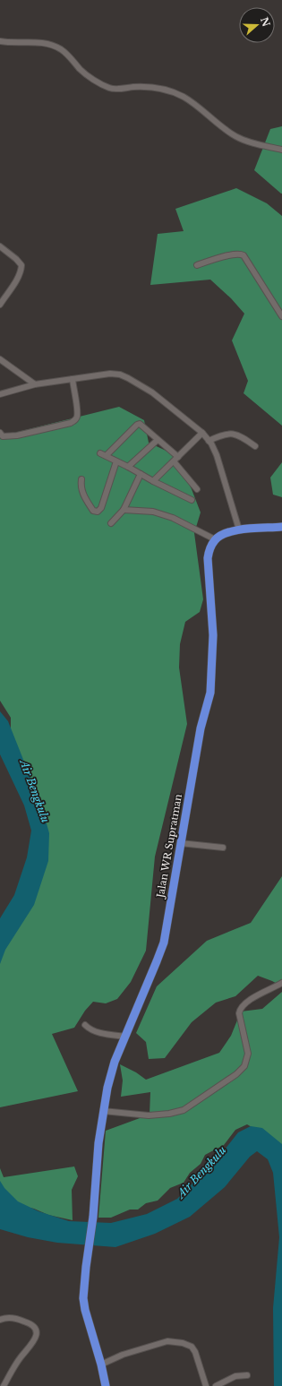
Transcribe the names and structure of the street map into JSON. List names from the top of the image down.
{
  "streets": {
    "highway": ["Jalan WR Supratman"]
  },
  "water": ["Air Bengkulu"],
  "north": "right"
}
